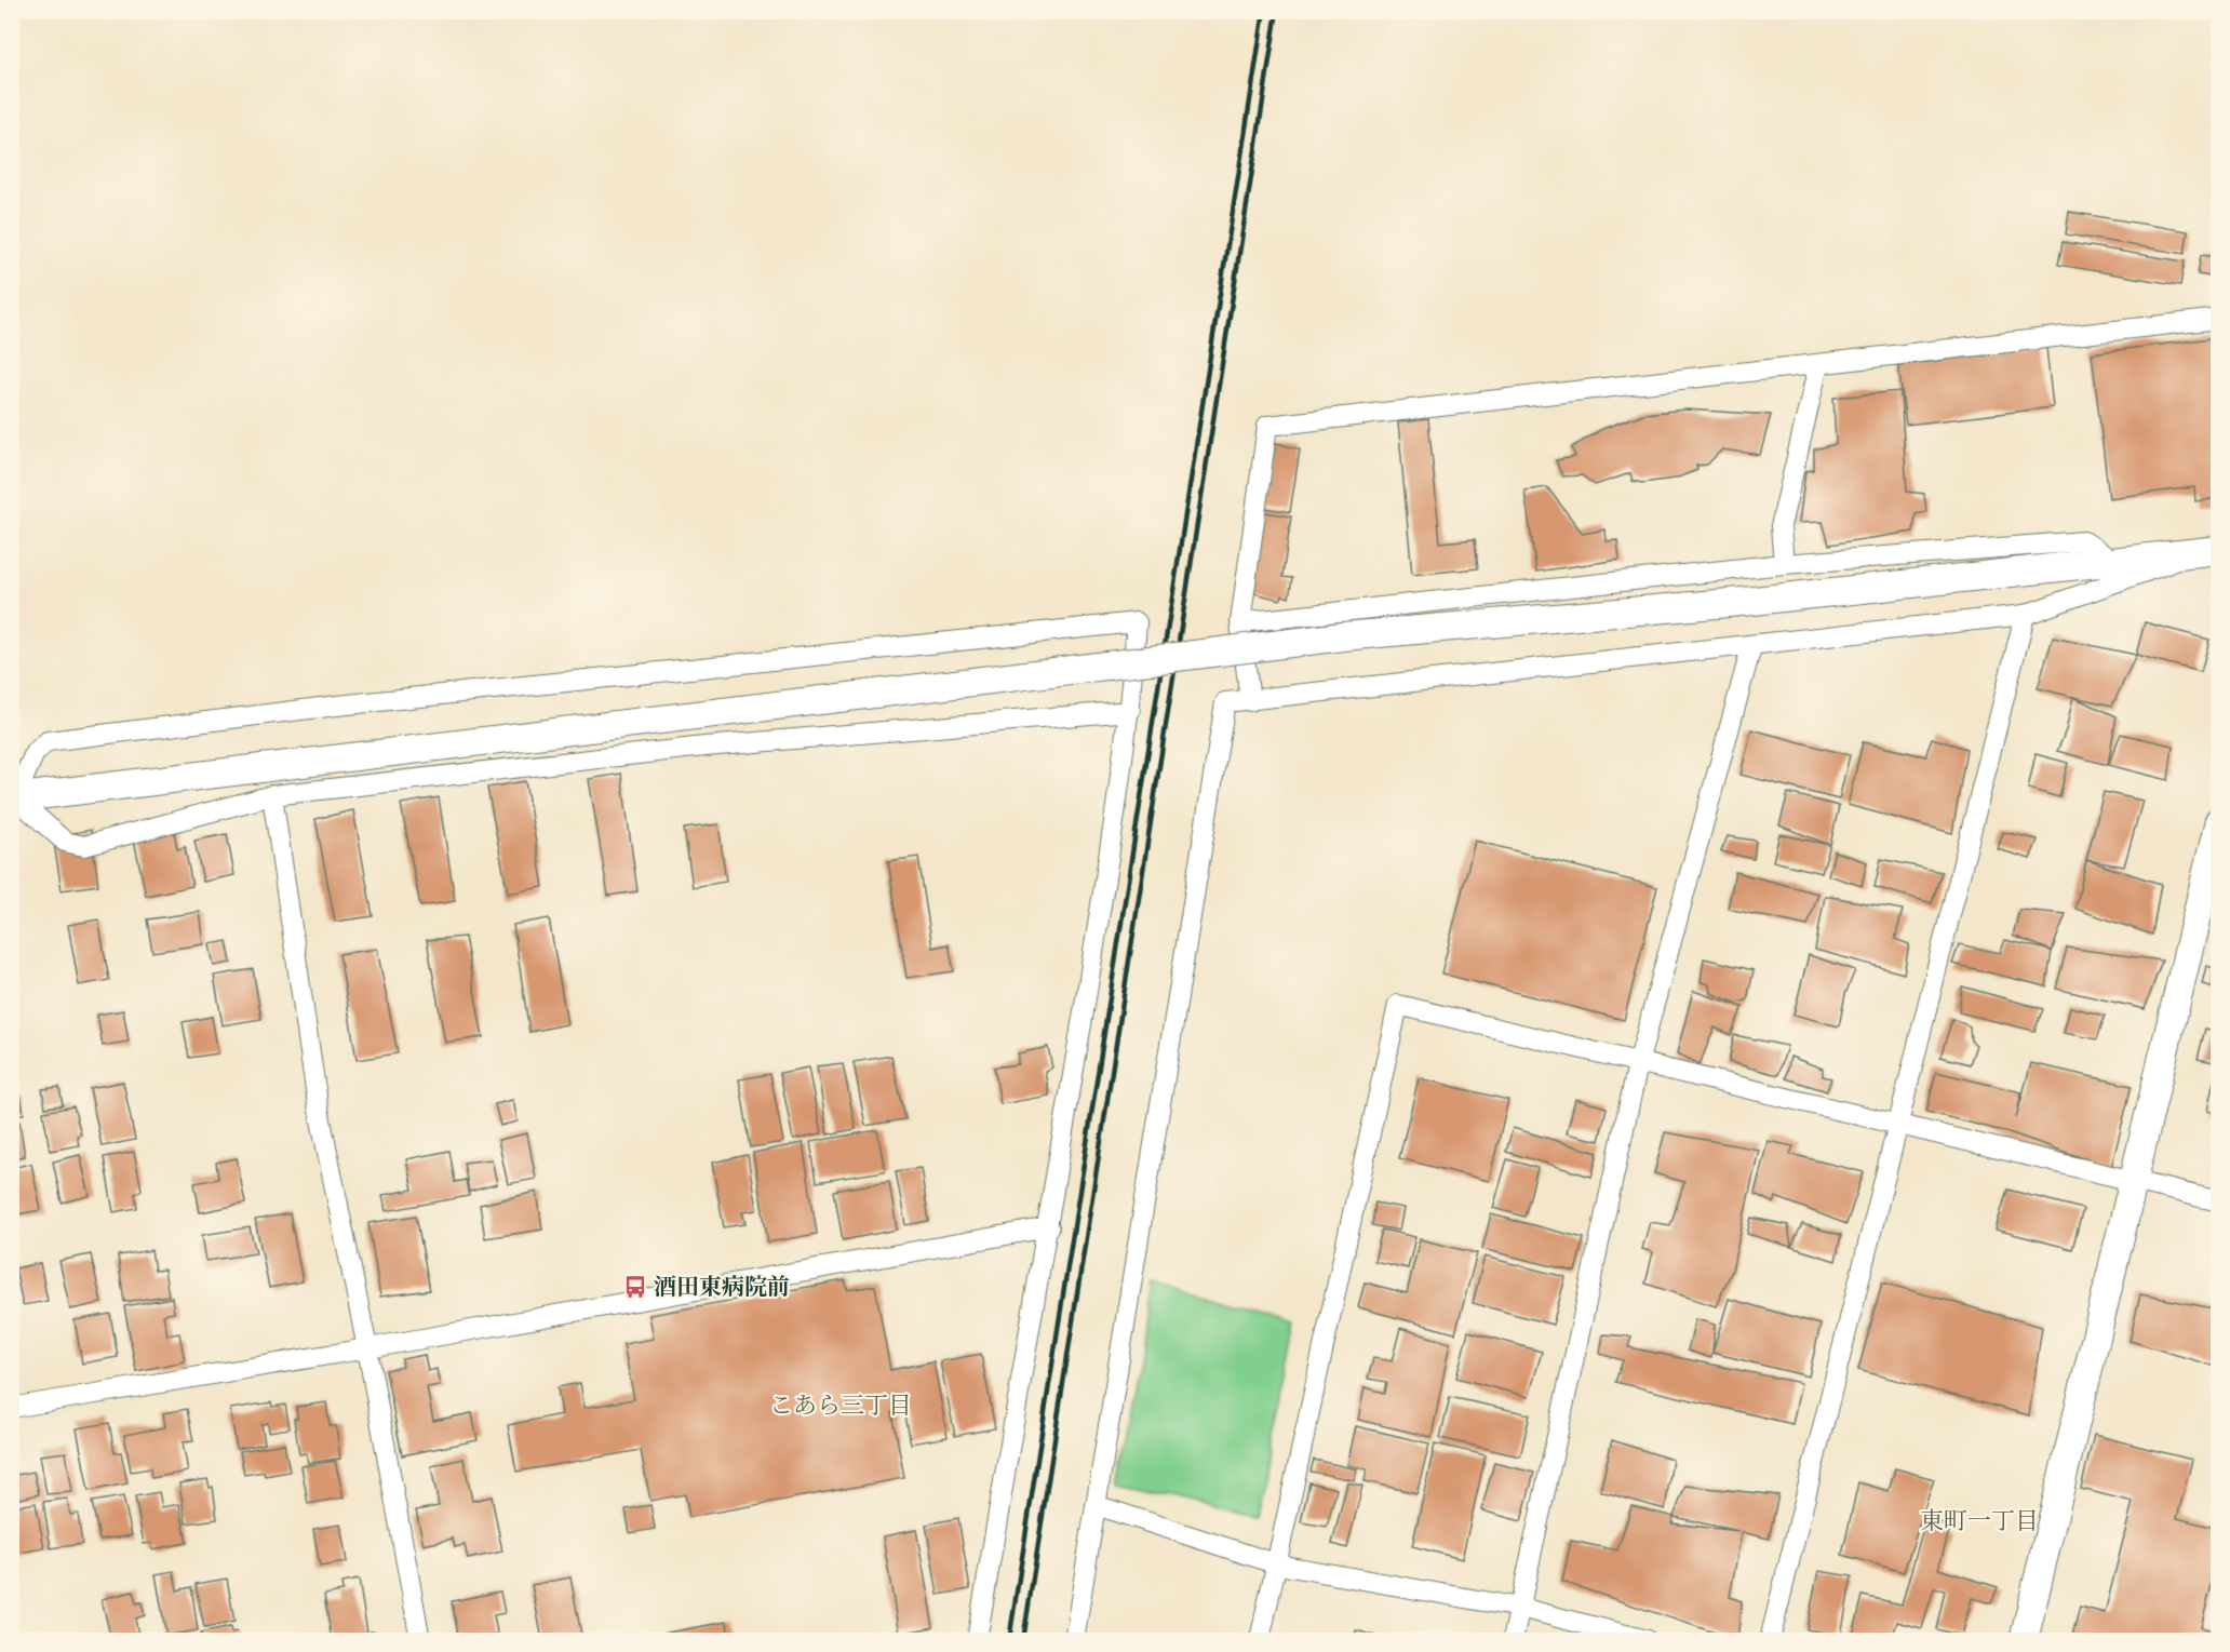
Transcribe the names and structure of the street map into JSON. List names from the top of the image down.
{
  "districts": ["こあら三丁目", "東町一丁目"],
  "places": {
    "bus stop": ["酒田東病院前"]
  }
}
